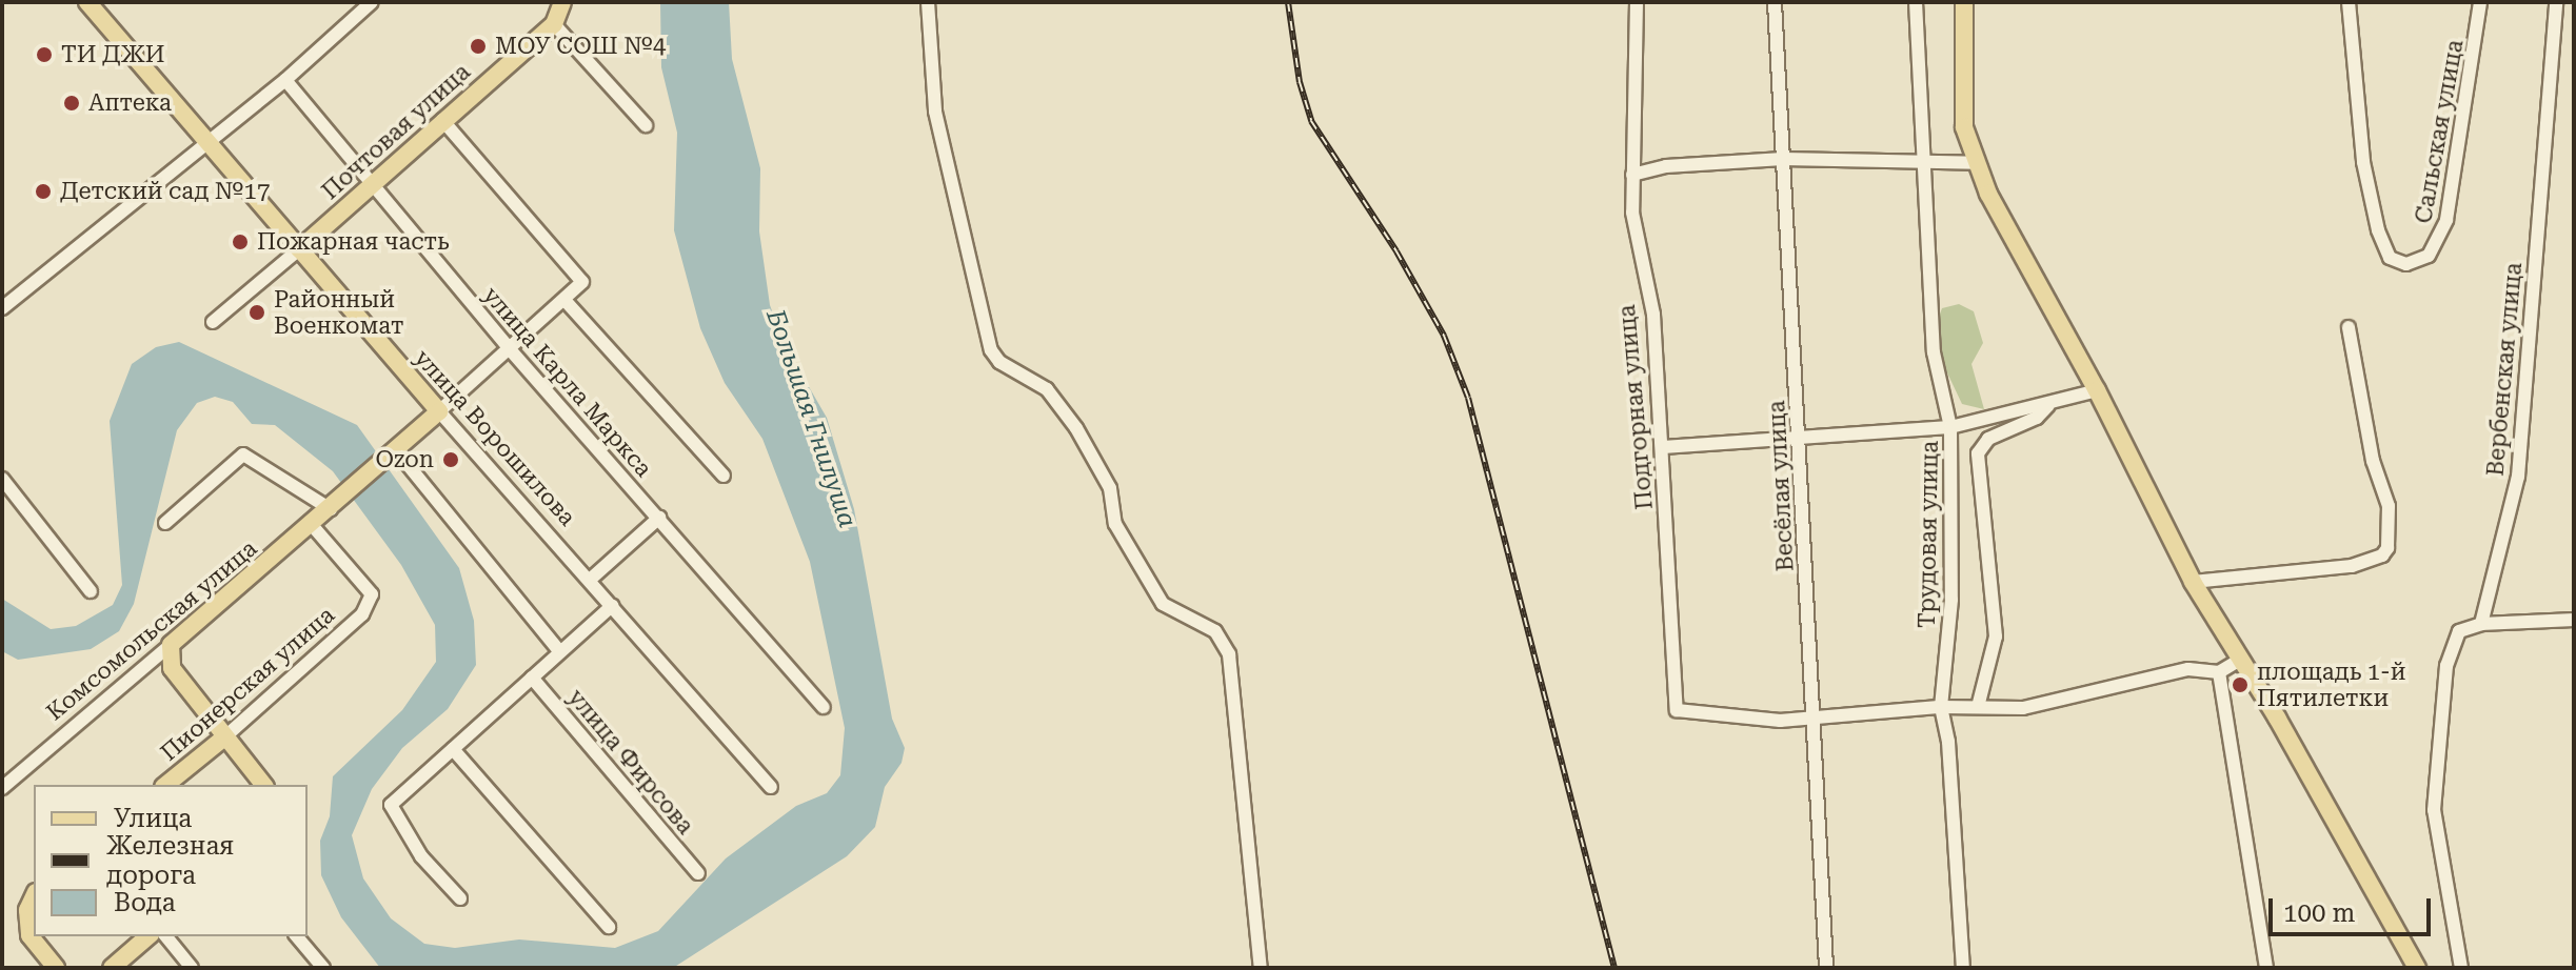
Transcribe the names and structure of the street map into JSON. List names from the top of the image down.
{
  "streets": {
    "main road": [
      "Почтовая улица",
      "улица Ворошилова",
      "Комсомольская улица",
      "Пионерская улица"
    ],
    "street": [
      "Сальская улица",
      "Вербенская улица",
      "улица Карла Маркса",
      "Подгорная улица",
      "Весёлая улица",
      "Трудовая улица",
      "улица Фирсова"
    ]
  },
  "crossings": [
    ["Почтовая улица", "улица Карла Маркса"],
    ["Почтовая улица", "улица Ворошилова"],
    ["Подгорная улица", "Весёлая улица"],
    ["Комсомольская улица", "Пионерская улица"]
  ],
  "water": ["Большая Гнилуша"],
  "places": [
    "МОУ СОШ №4",
    "ТИ ДЖИ",
    "Аптека",
    "Детский сад №17",
    "Пожарная часть",
    "Районный Военкомат",
    "Ozon",
    "площадь 1-й Пятилетки"
  ],
  "legend": ["Улица", "Железная дорога", "Вода"],
  "scale_bar": "100 m"
}
